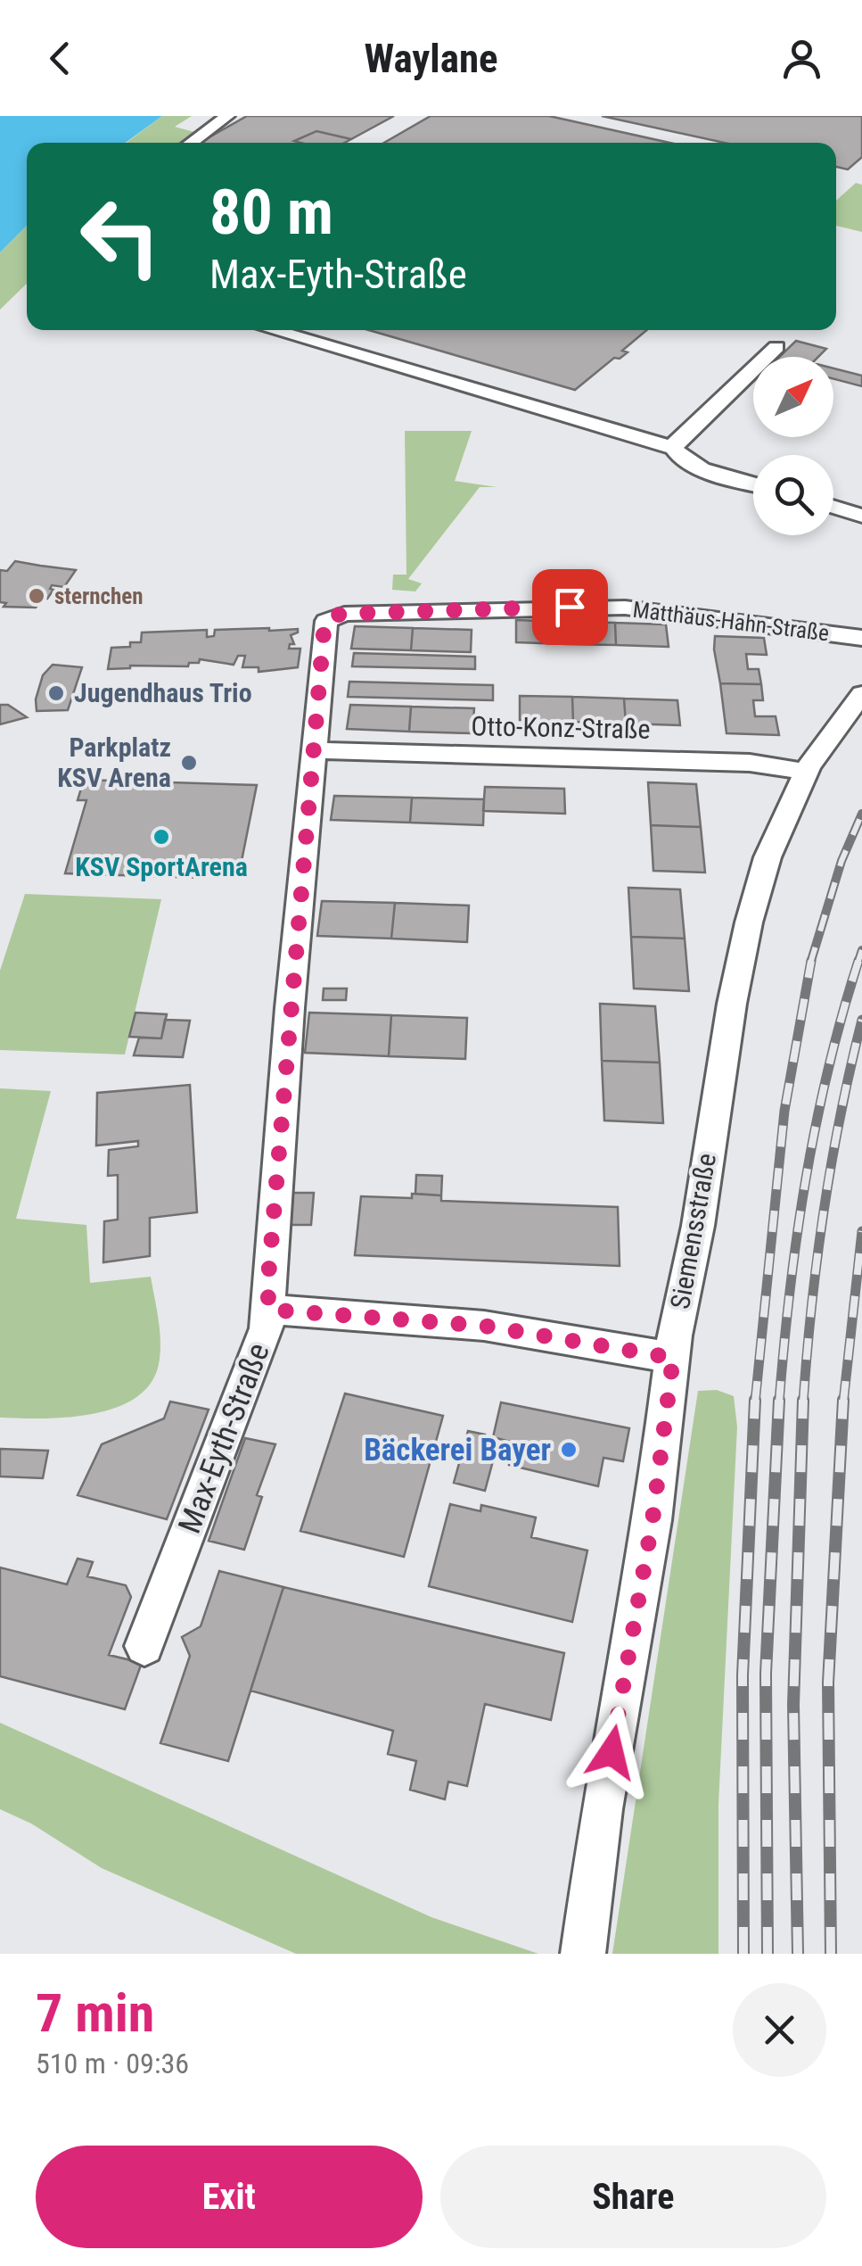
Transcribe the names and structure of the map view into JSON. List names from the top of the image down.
{
  "streets": {
    "street": [
      "Matthäus-Hahn-Straße",
      "Otto-Konz-Straße",
      "Siemensstraße",
      "Max-Eyth-Straße"
    ]
  },
  "crossings": [
    ["Matthäus-Hahn-Straße", "Otto-Konz-Straße"],
    ["Otto-Konz-Straße", "Siemensstraße"],
    ["Siemensstraße", "Max-Eyth-Straße"]
  ],
  "places": [
    "sternchen",
    "Jugendhaus Trio",
    "Parkplatz KSV Arena",
    "KSV SportArena",
    "Bäckerei Bayer"
  ],
  "north": "top right",
  "page": {
    "header": "Waylane",
    "turn": ["80 m", "Max-Eyth-Straße"],
    "heading": ["7 min", "510 m · 09:36"],
    "buttons": ["Exit", "Share"]
  }
}
